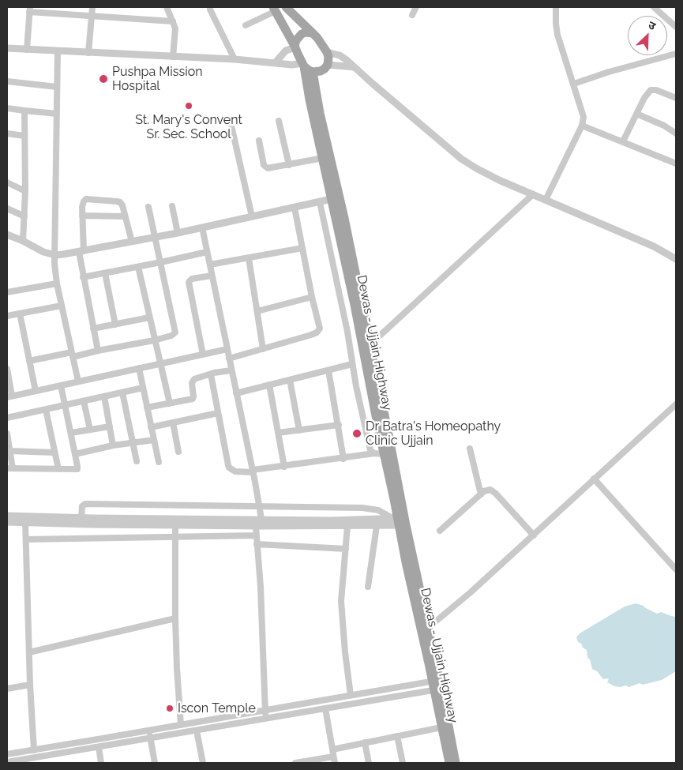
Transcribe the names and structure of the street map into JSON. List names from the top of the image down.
{
  "streets": {
    "main road": ["Dewas - Ujjain Highway"]
  },
  "places": [
    "Pushpa Mission Hospital",
    "St. Mary's Convent Sr. Sec. School",
    "Dr Batra's Homeopathy Clinic Ujjain",
    "Iscon Temple"
  ],
  "north": "top right"
}
